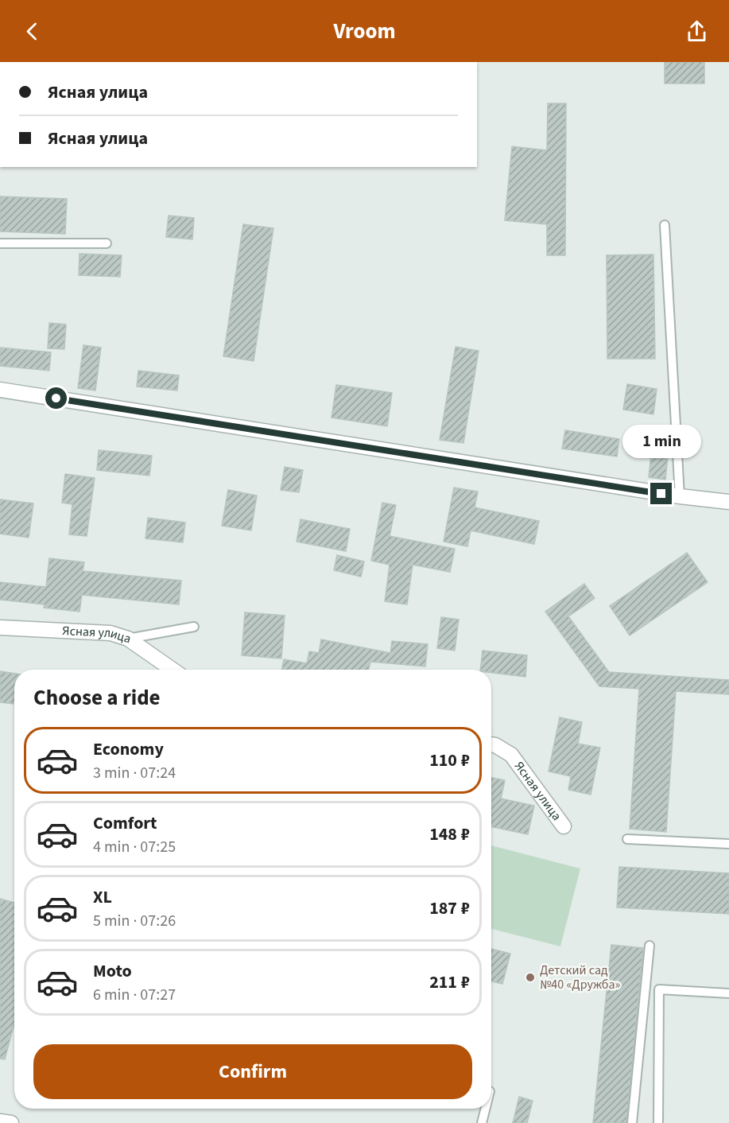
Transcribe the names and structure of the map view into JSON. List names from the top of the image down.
{
  "streets": {
    "street": ["Ясная улица"]
  },
  "places": ["Детский сад №40 «Дружба»"],
  "page": {
    "header": "Vroom",
    "banner": ["Ясная улица", "Ясная улица"],
    "bubble": "1 min",
    "heading": "Choose a ride",
    "list": [
      {
        "name": "Economy",
        "note": "3 min · 07:24",
        "value": "110 ₽"
      },
      {
        "name": "Comfort",
        "note": "4 min · 07:25",
        "value": "148 ₽"
      },
      {
        "name": "XL",
        "note": "5 min · 07:26",
        "value": "187 ₽"
      },
      {
        "name": "Moto",
        "note": "6 min · 07:27",
        "value": "211 ₽"
      }
    ],
    "buttons": "Confirm"
  }
}
